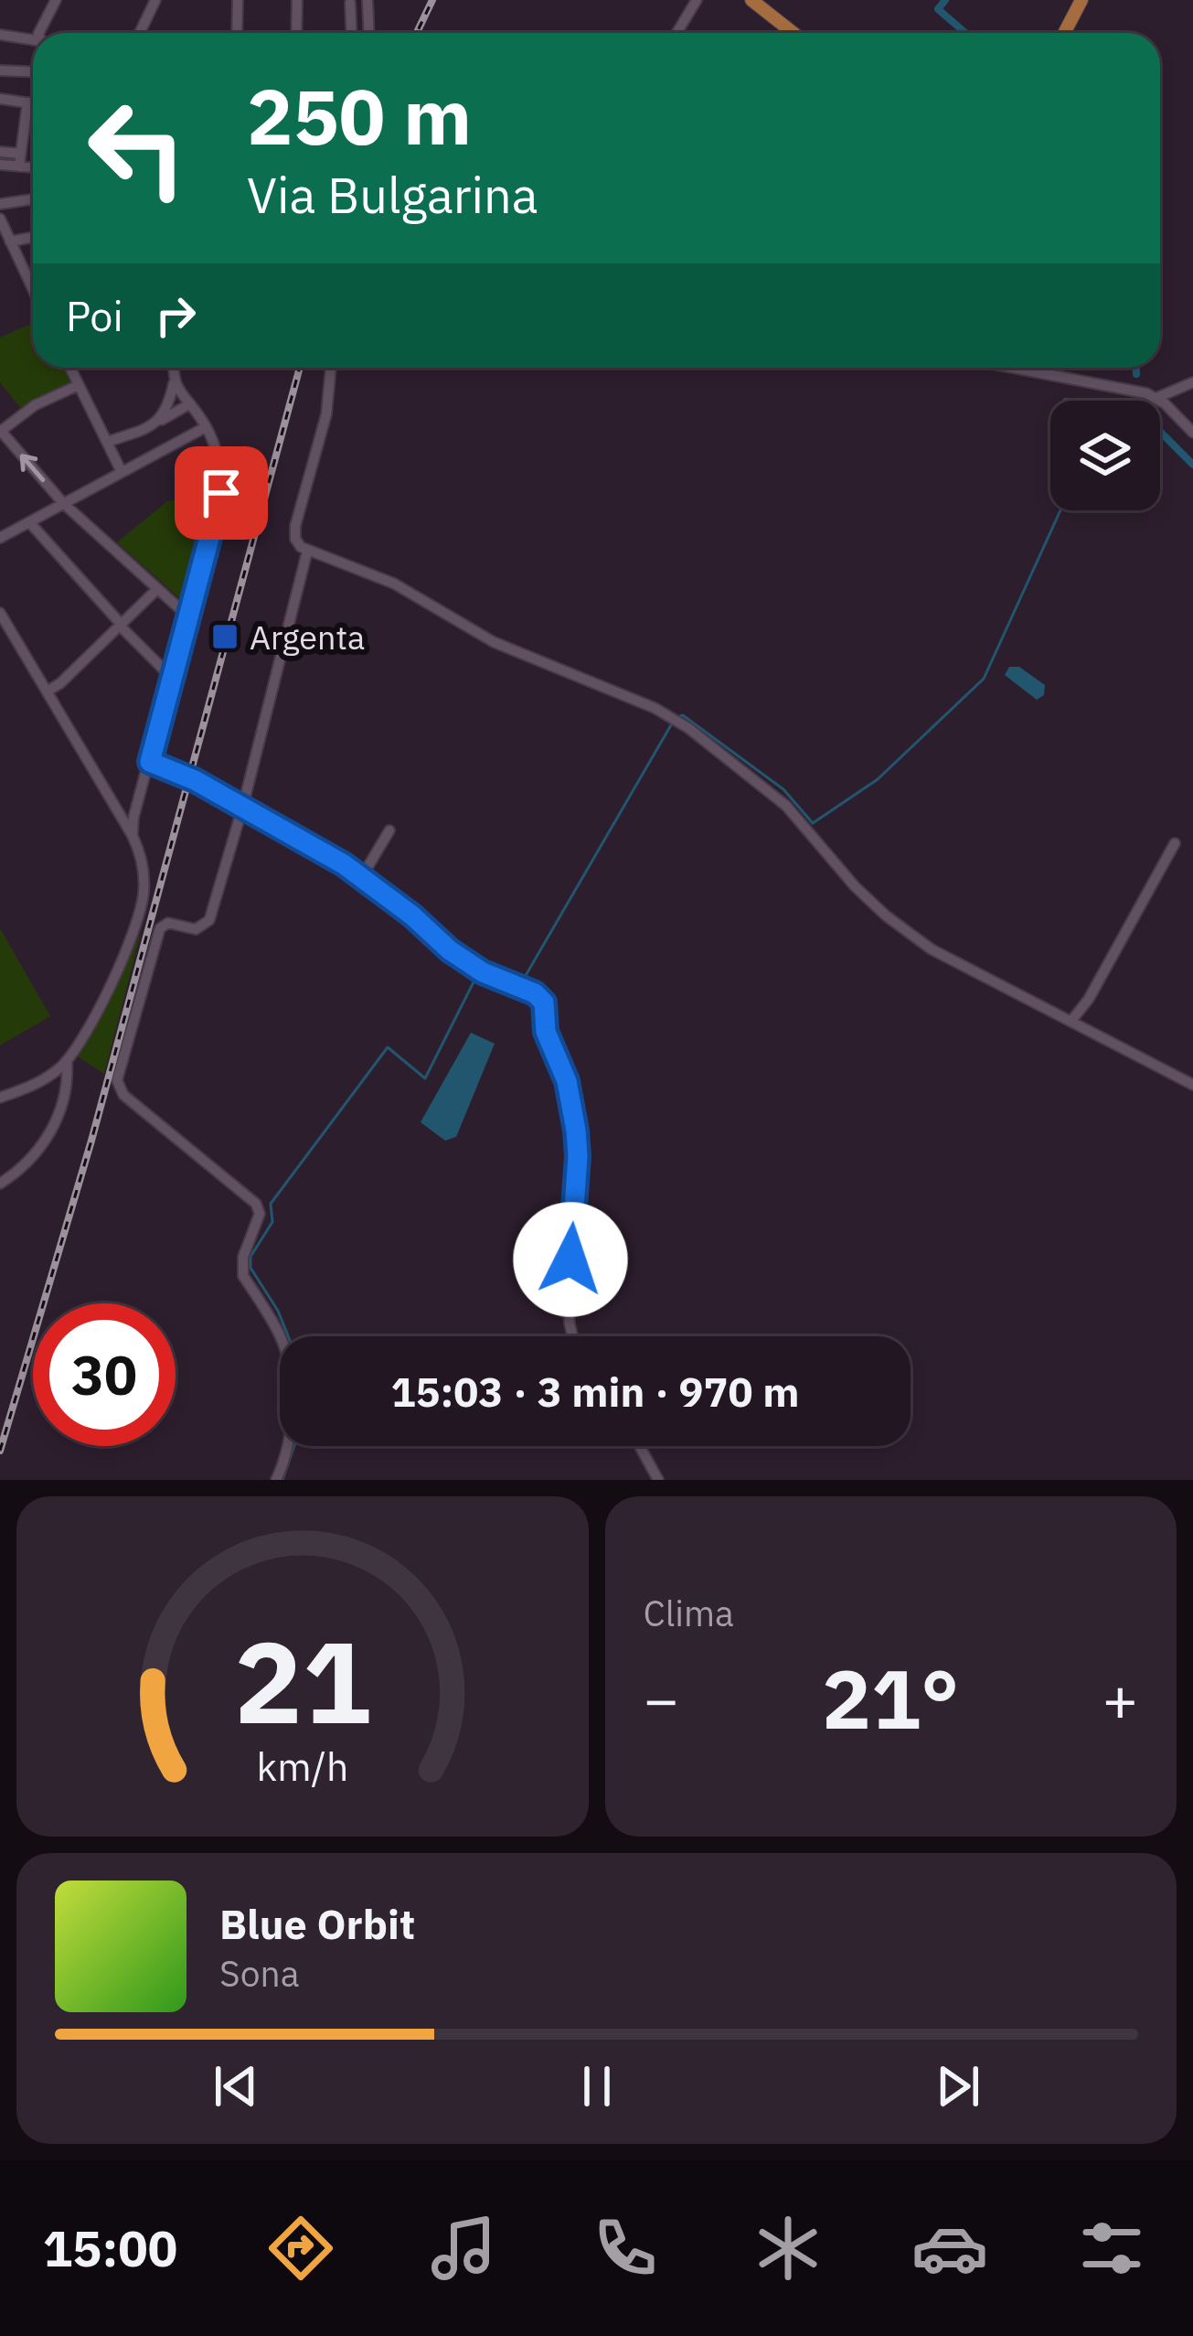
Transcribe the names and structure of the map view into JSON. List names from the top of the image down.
{
  "places": {
    "transit": ["Argenta"]
  },
  "page": {
    "turn": ["250 m", "Via Bulgarina"],
    "then": "Poi",
    "limit": "30",
    "trip": "15:03 · 3 min · 970 m",
    "tile": "Clima",
    "heat": ["−", "21°", "+"],
    "song": ["Blue Orbit", "Sona"],
    "tabs": "15:00",
    "gauge": ["21", "km/h"]
  }
}
